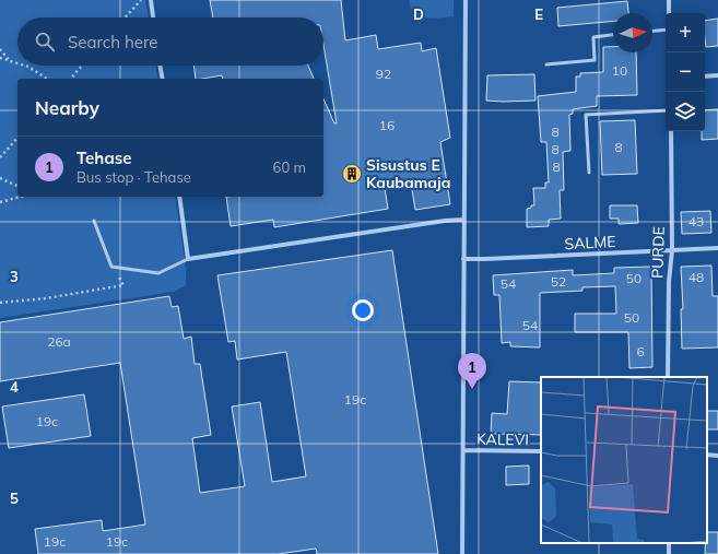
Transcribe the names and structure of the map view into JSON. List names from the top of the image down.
{
  "streets": {
    "street": ["SALME", "PURDE", "KALEVI"]
  },
  "crossings": [
    ["SALME", "PURDE"]
  ],
  "places": {
    "building": ["Sisustus E Kaubamaja"]
  },
  "house_numbers": [
    "10",
    "92",
    "16",
    "8",
    "8",
    "8",
    "8",
    "43",
    "48",
    "50",
    "52",
    "54",
    "50",
    "54",
    "26a",
    "6",
    "19c",
    "19c",
    "19c",
    "19c"
  ],
  "north": "right",
  "page": {
    "map_buttons": ["+", "−"],
    "search": "Search here",
    "heading": "Nearby",
    "list": [
      {
        "mark": "1",
        "name": "Tehase",
        "note": "Bus stop · Tehase",
        "value": "60 m"
      }
    ],
    "pins": "1"
  },
  "grid": {
    "columns": ["D", "E"],
    "rows": ["3", "4", "5"]
  }
}
